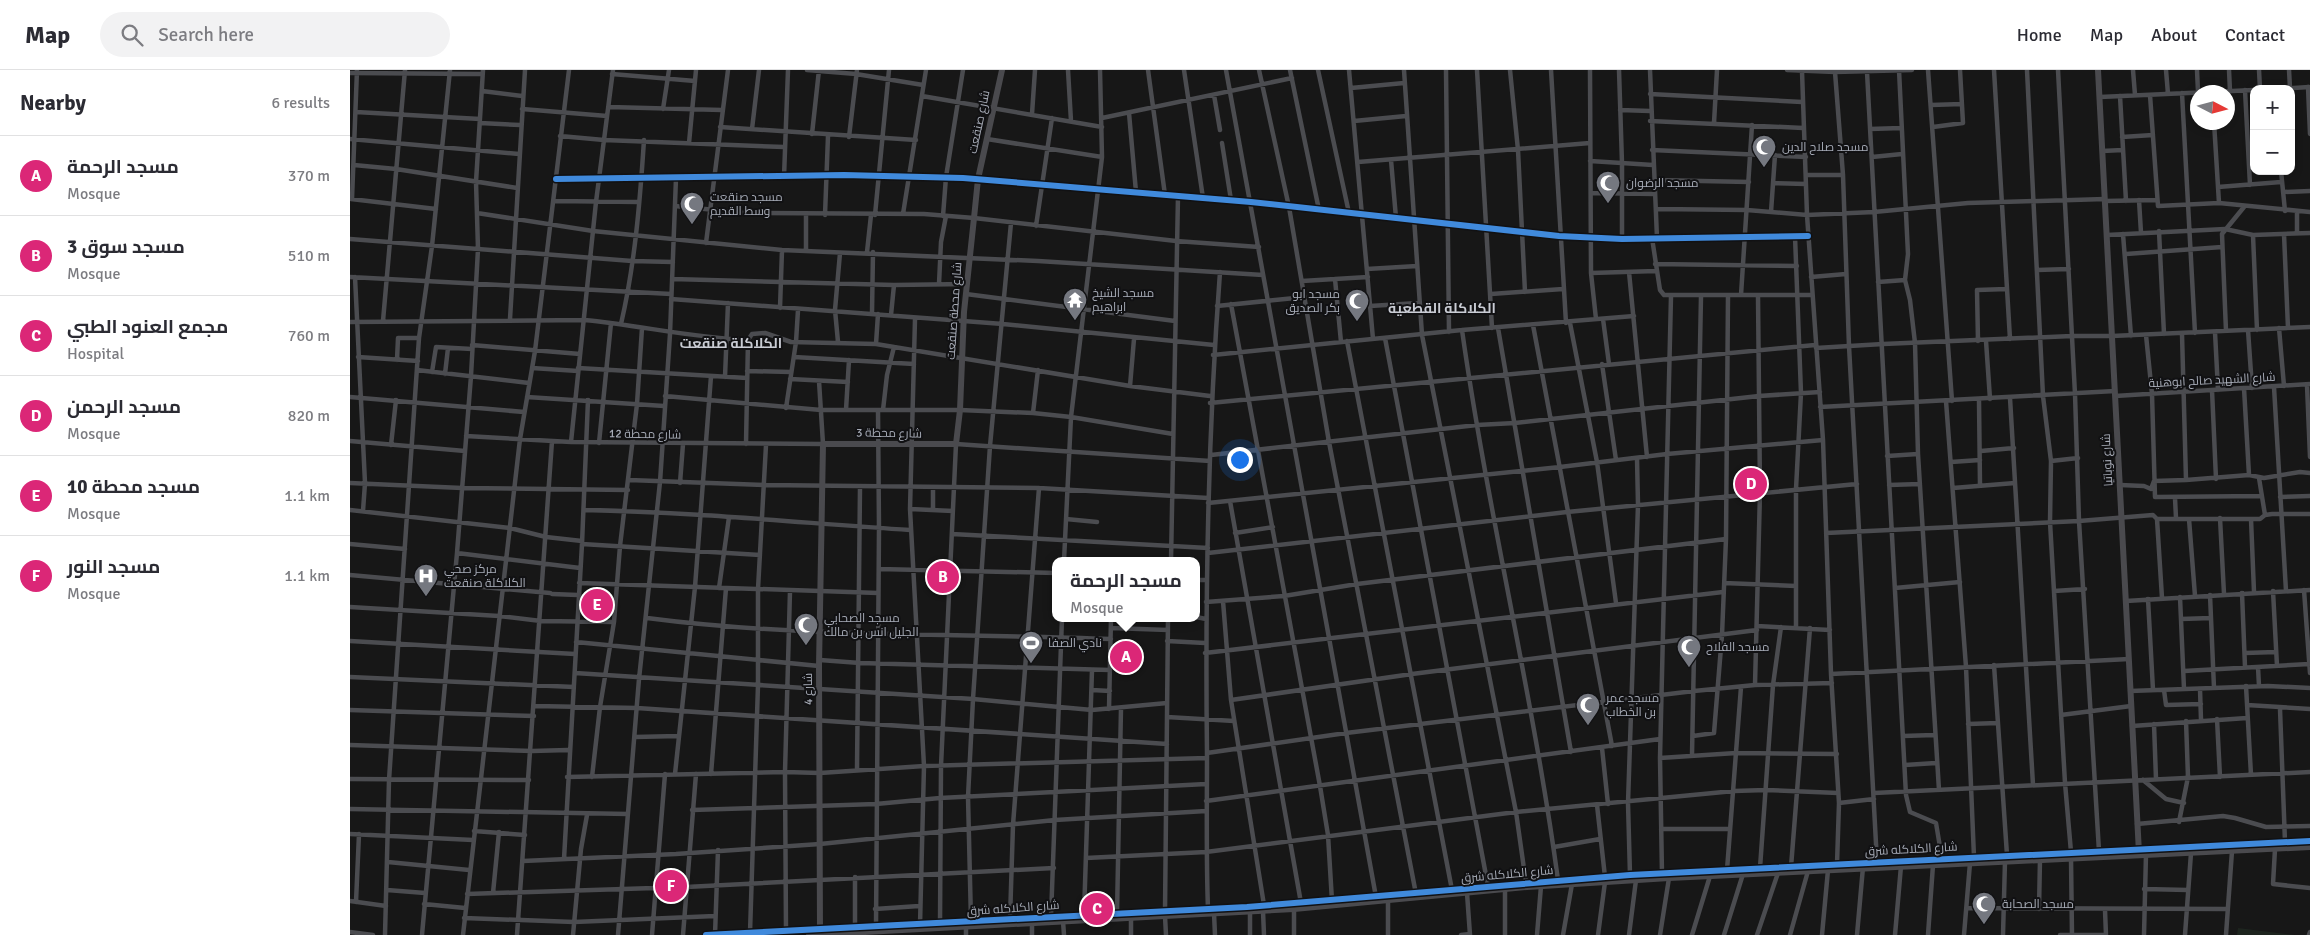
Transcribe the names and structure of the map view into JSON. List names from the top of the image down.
{
  "streets": {
    "street": [
      "شارع صنقعت",
      "شارع محطة صنقعت",
      "شارع الشهيد صالح ابوهنية",
      "شارع محطة 3",
      "شارع محطة 12",
      "شارع نوباتيا",
      "شارع 4",
      "شارع الكلاكله شرق"
    ]
  },
  "crossings": [
    ["شارع صنقعت", "شارع محطة صنقعت"],
    ["شارع محطة صنقعت", "شارع محطة 3"],
    ["شارع الشهيد صالح ابوهنية", "شارع نوباتيا"],
    ["شارع محطة 3", "شارع محطة 12"],
    ["شارع محطة 3", "شارع 4"],
    ["شارع محطة 12", "شارع 4"],
    ["شارع نوباتيا", "شارع الكلاكله شرق"],
    ["شارع 4", "شارع الكلاكله شرق"]
  ],
  "districts": ["الكلاكلة القطعية", "الكلاكلة صنقعت"],
  "places": {
    "mosque": [
      "مسجد صلاح الدين",
      "مسجد الرضوان",
      "مسجد صنقعت وسط القديم",
      "مسجد ابو بكر الصديق",
      "مسجد الصحابي الجليل انس بن مالك",
      "مسجد الفلاح",
      "مسجد عمر بن الخطاب",
      "مسجد الصحابة"
    ],
    "temple": ["مسجد الشيخ ابراهيم"],
    "hospital": ["مركز صحي الكلاكلة صنقعت"],
    "sports": ["نادي الصفا"]
  },
  "north": "right",
  "page": {
    "header": "Map",
    "search": "Search here",
    "nav": [
      "Home",
      "Map",
      "About",
      "Contact"
    ],
    "heading": ["Nearby", "6 results"],
    "map_buttons": ["+", "−"],
    "list": [
      {
        "mark": "A",
        "name": "مسجد الرحمة",
        "note": "Mosque",
        "value": "370 m"
      },
      {
        "mark": "B",
        "name": "مسجد سوق 3",
        "note": "Mosque",
        "value": "510 m"
      },
      {
        "mark": "C",
        "name": "مجمع العنود الطبي",
        "note": "Hospital",
        "value": "760 m"
      },
      {
        "mark": "D",
        "name": "مسجد الرحمن",
        "note": "Mosque",
        "value": "820 m"
      },
      {
        "mark": "E",
        "name": "مسجد محطة 10",
        "note": "Mosque",
        "value": "1.1 km"
      },
      {
        "mark": "F",
        "name": "مسجد النور",
        "note": "Mosque",
        "value": "1.1 km"
      }
    ],
    "pins": [
      "D",
      "B",
      "E",
      "A",
      "F",
      "C"
    ],
    "popup": ["مسجد الرحمة", "Mosque"]
  }
}
